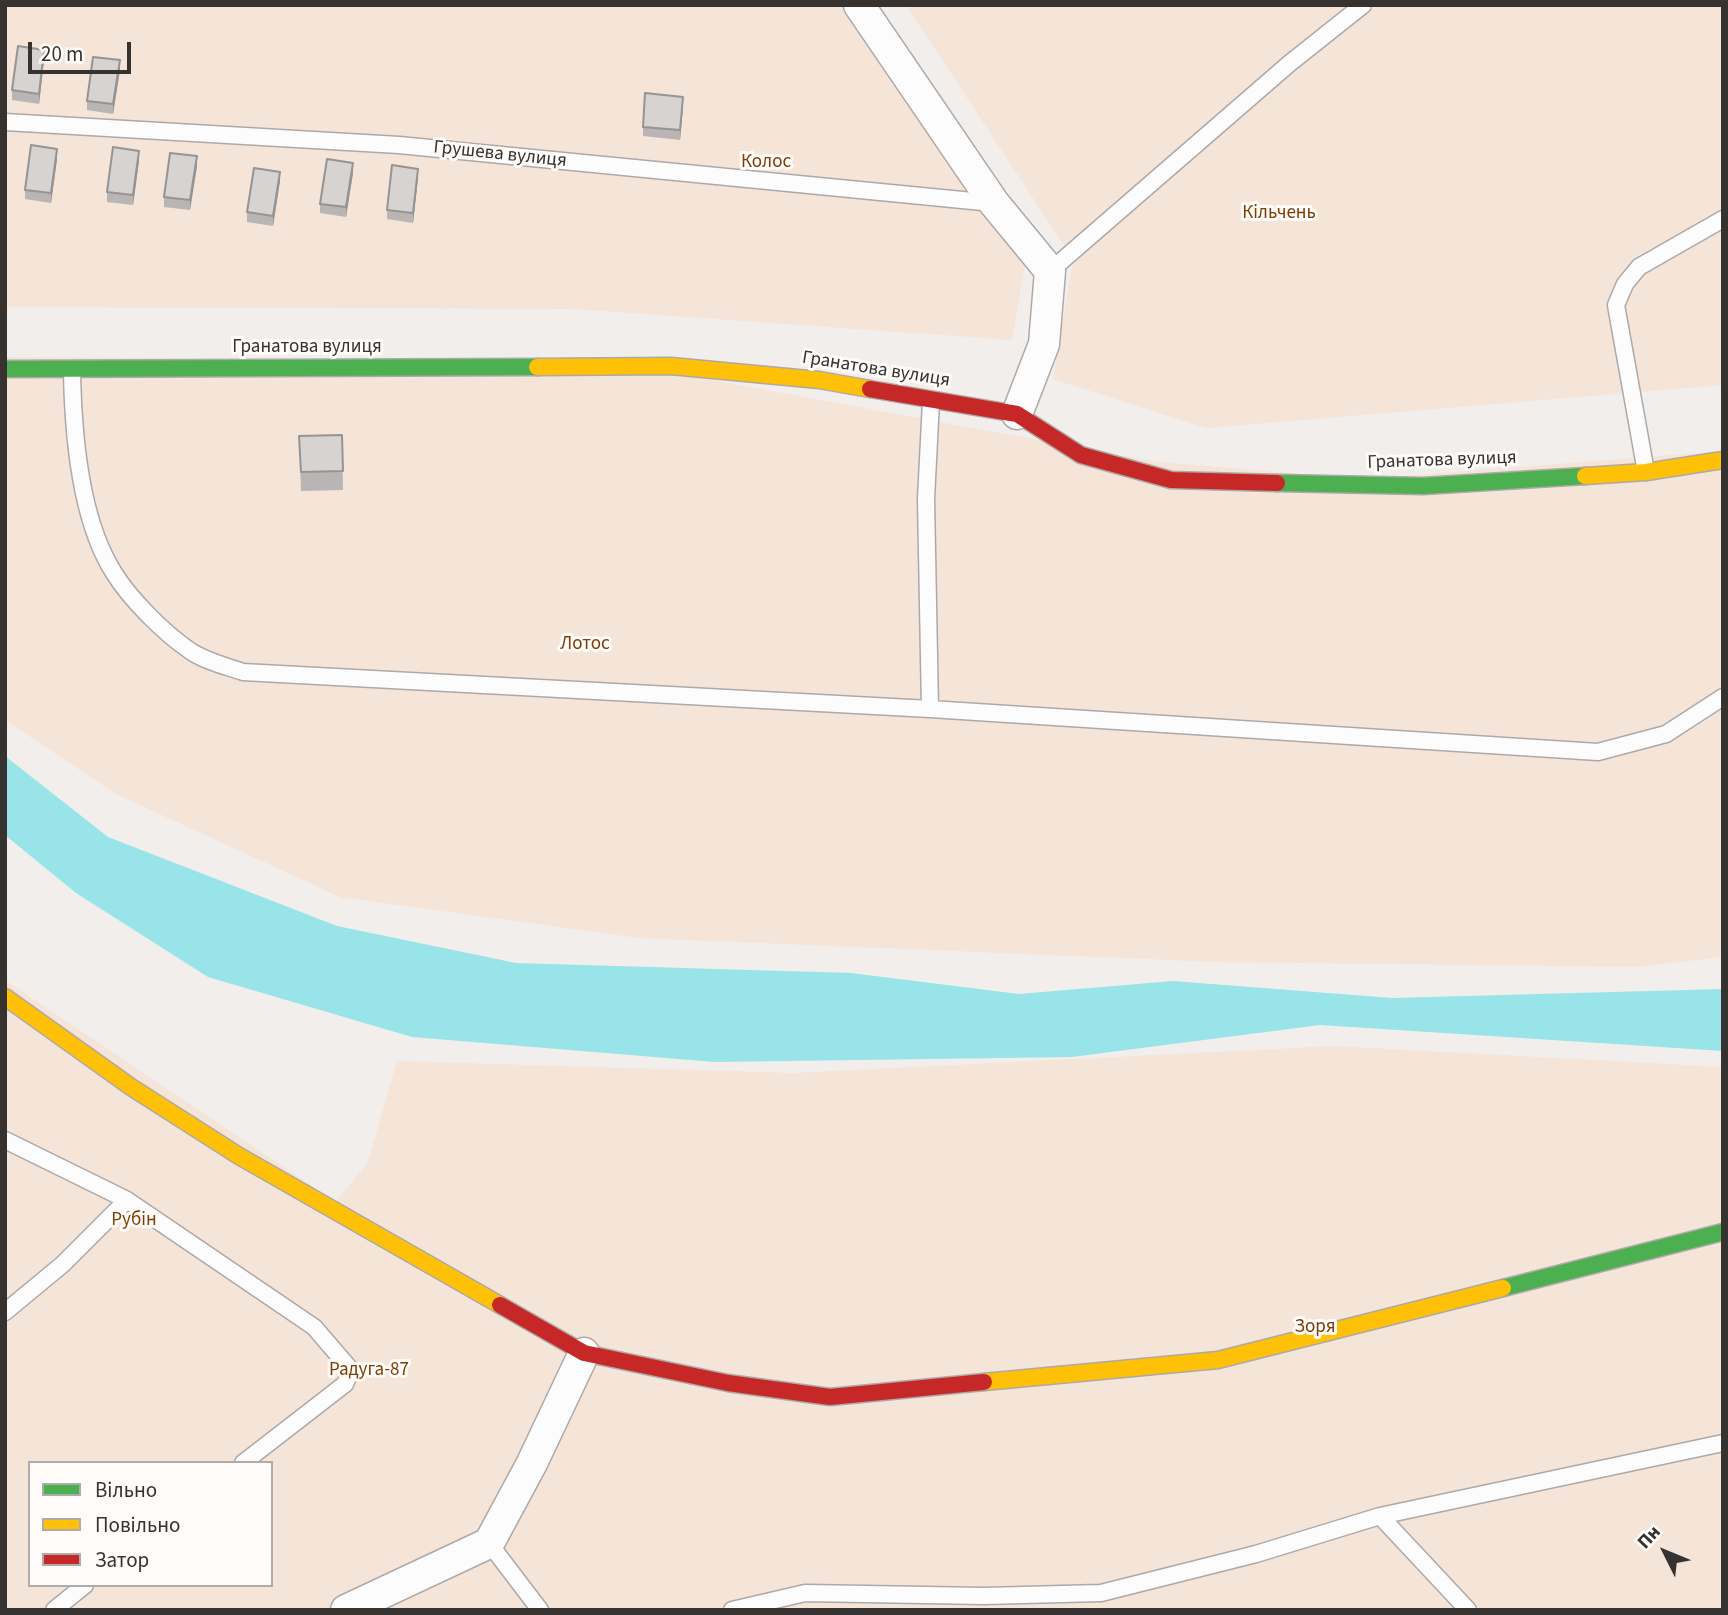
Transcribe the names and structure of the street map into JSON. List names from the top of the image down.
{
  "streets": {
    "street": ["Гранатова вулиця"],
    "lane": ["Грушева вулиця"]
  },
  "parks": [
    "Колос",
    "Кільчень",
    "Лотос",
    "Рубін",
    "Зоря",
    "Радуга-87"
  ],
  "legend": ["Вільно", "Повільно", "Затор"],
  "scale_bar": "20 m",
  "north": "top left"
}
